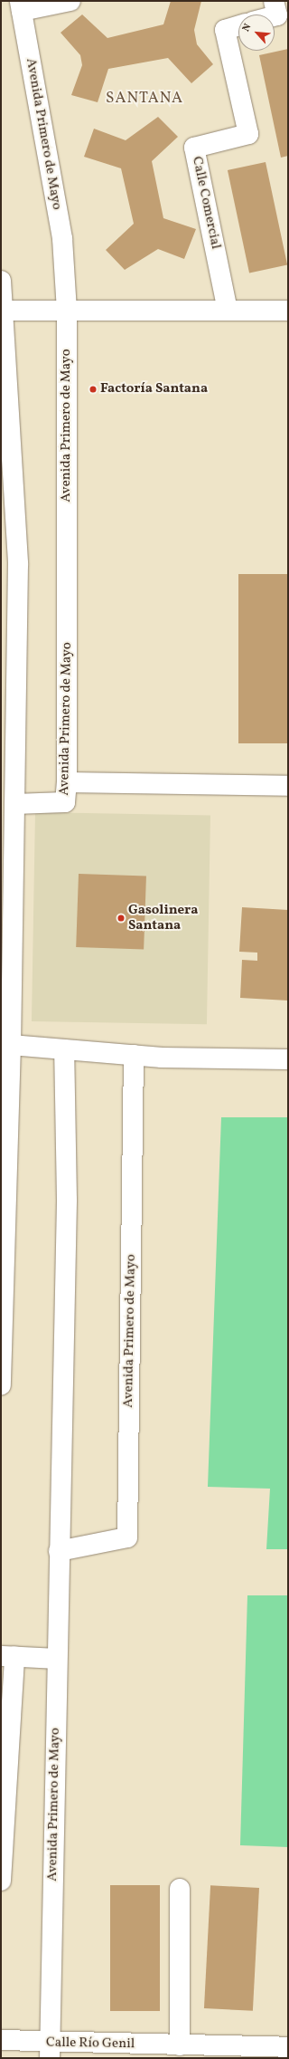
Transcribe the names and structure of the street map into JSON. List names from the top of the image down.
{
  "streets": {
    "street": ["Avenida Primero de Mayo", "Calle Comercial", "Calle Río Genil"]
  },
  "crossings": [
    ["Avenida Primero de Mayo", "Calle Río Genil"]
  ],
  "districts": ["SANTANA"],
  "places": ["Factoría Santana", "Gasolinera Santana"],
  "north": "top left"
}
